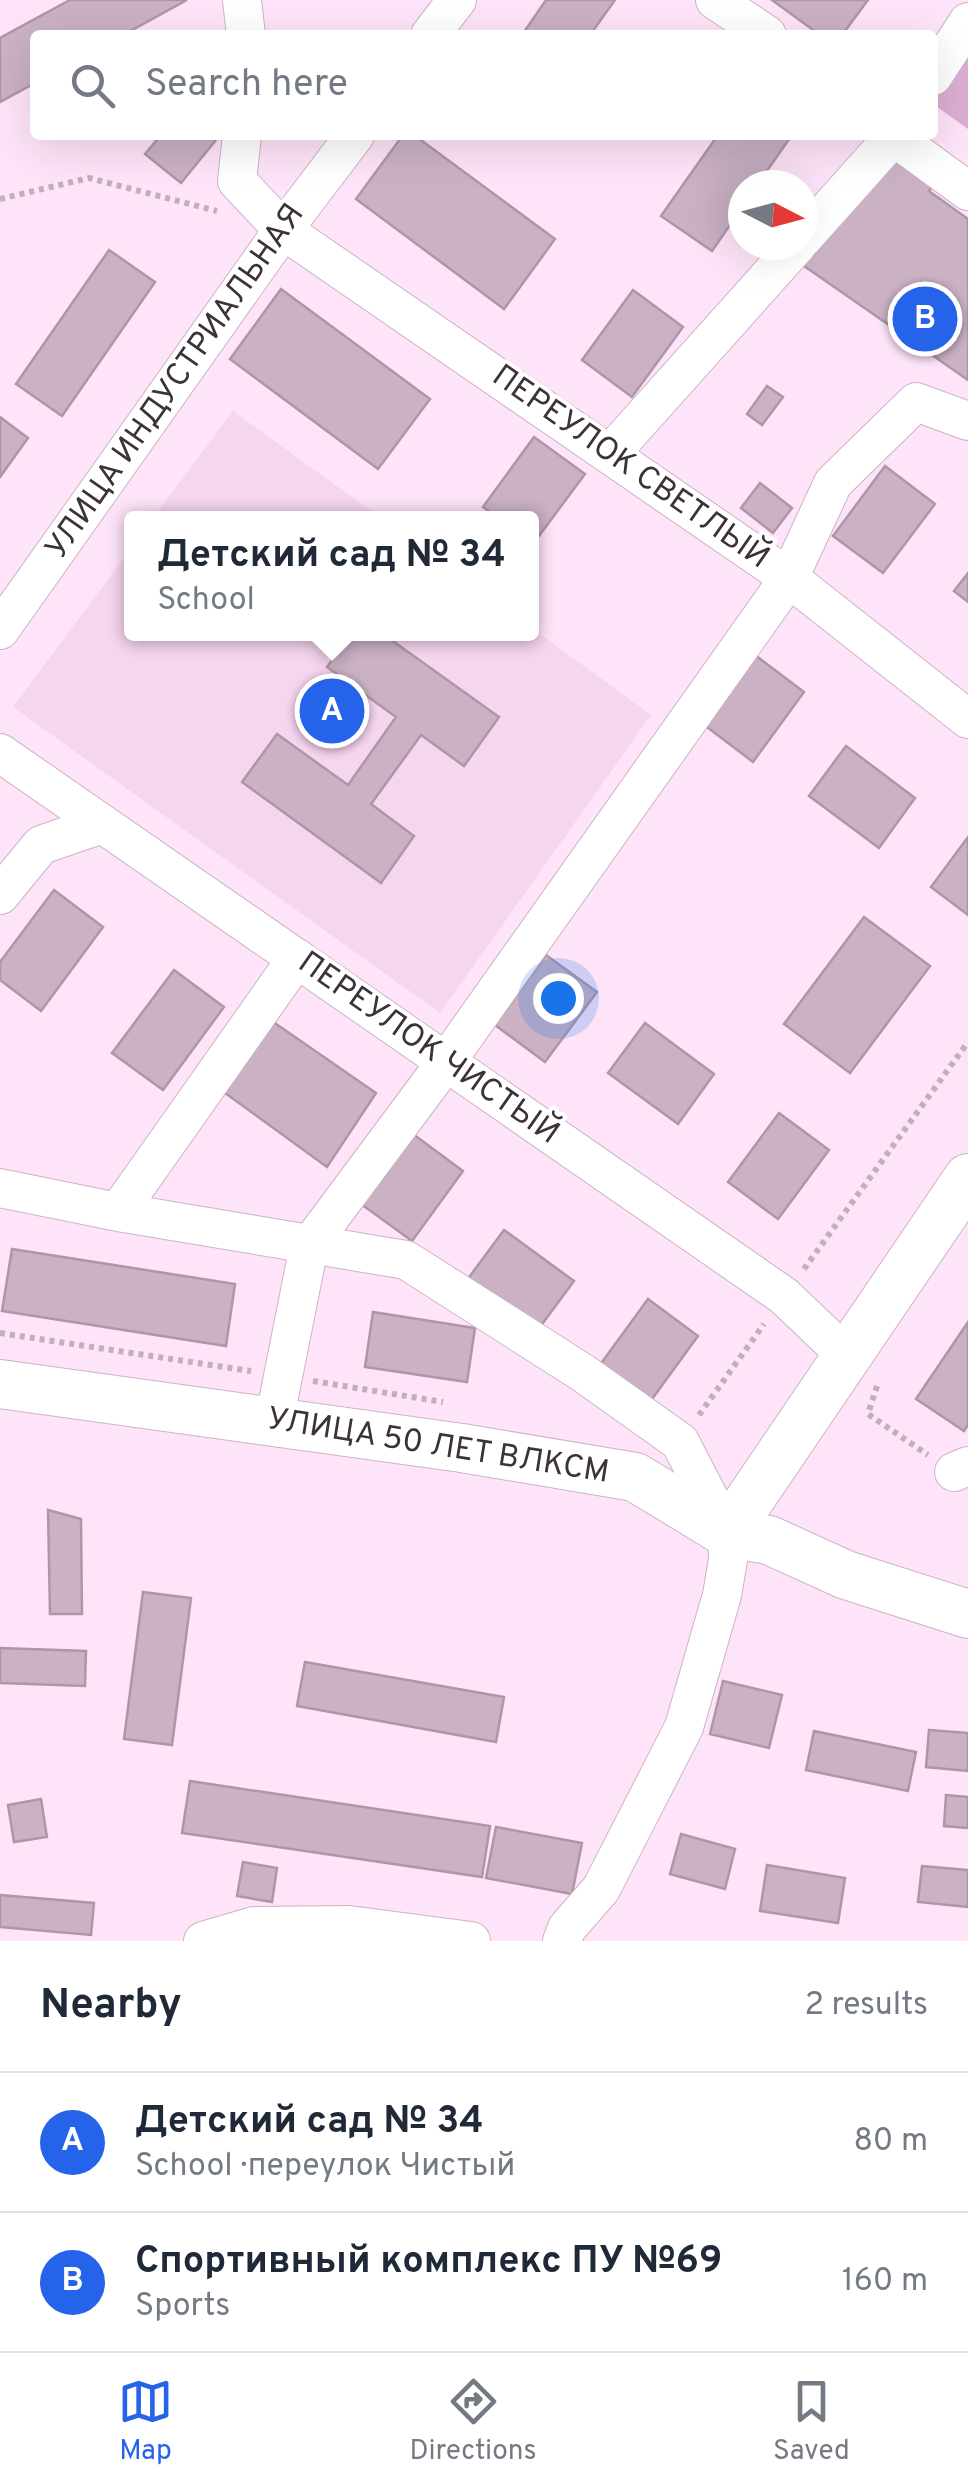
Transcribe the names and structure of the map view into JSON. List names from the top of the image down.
{
  "streets": {
    "main road": ["УЛИЦА 50 ЛЕТ ВЛКСМ"],
    "street": ["УЛИЦА ИНДУСТРИАЛЬНАЯ", "ПЕРЕУЛОК СВЕТЛЫЙ", "ПЕРЕУЛОК ЧИСТЫЙ"]
  },
  "crossings": [
    ["УЛИЦА ИНДУСТРИАЛЬНАЯ", "ПЕРЕУЛОК СВЕТЛЫЙ"]
  ],
  "north": "right",
  "page": {
    "search": "Search here",
    "pins": ["B", "A"],
    "popup": ["Детский сад № 34", "School"],
    "heading": ["Nearby", "2 results"],
    "list": [
      {
        "mark": "A",
        "name": "Детский сад № 34",
        "note": "School · переулок Чистый",
        "value": "80 m"
      },
      {
        "mark": "B",
        "name": "Спортивный комплекс ПУ №69",
        "note": "Sports",
        "value": "160 m"
      }
    ],
    "nav": ["Map", "Directions", "Saved"]
  }
}
